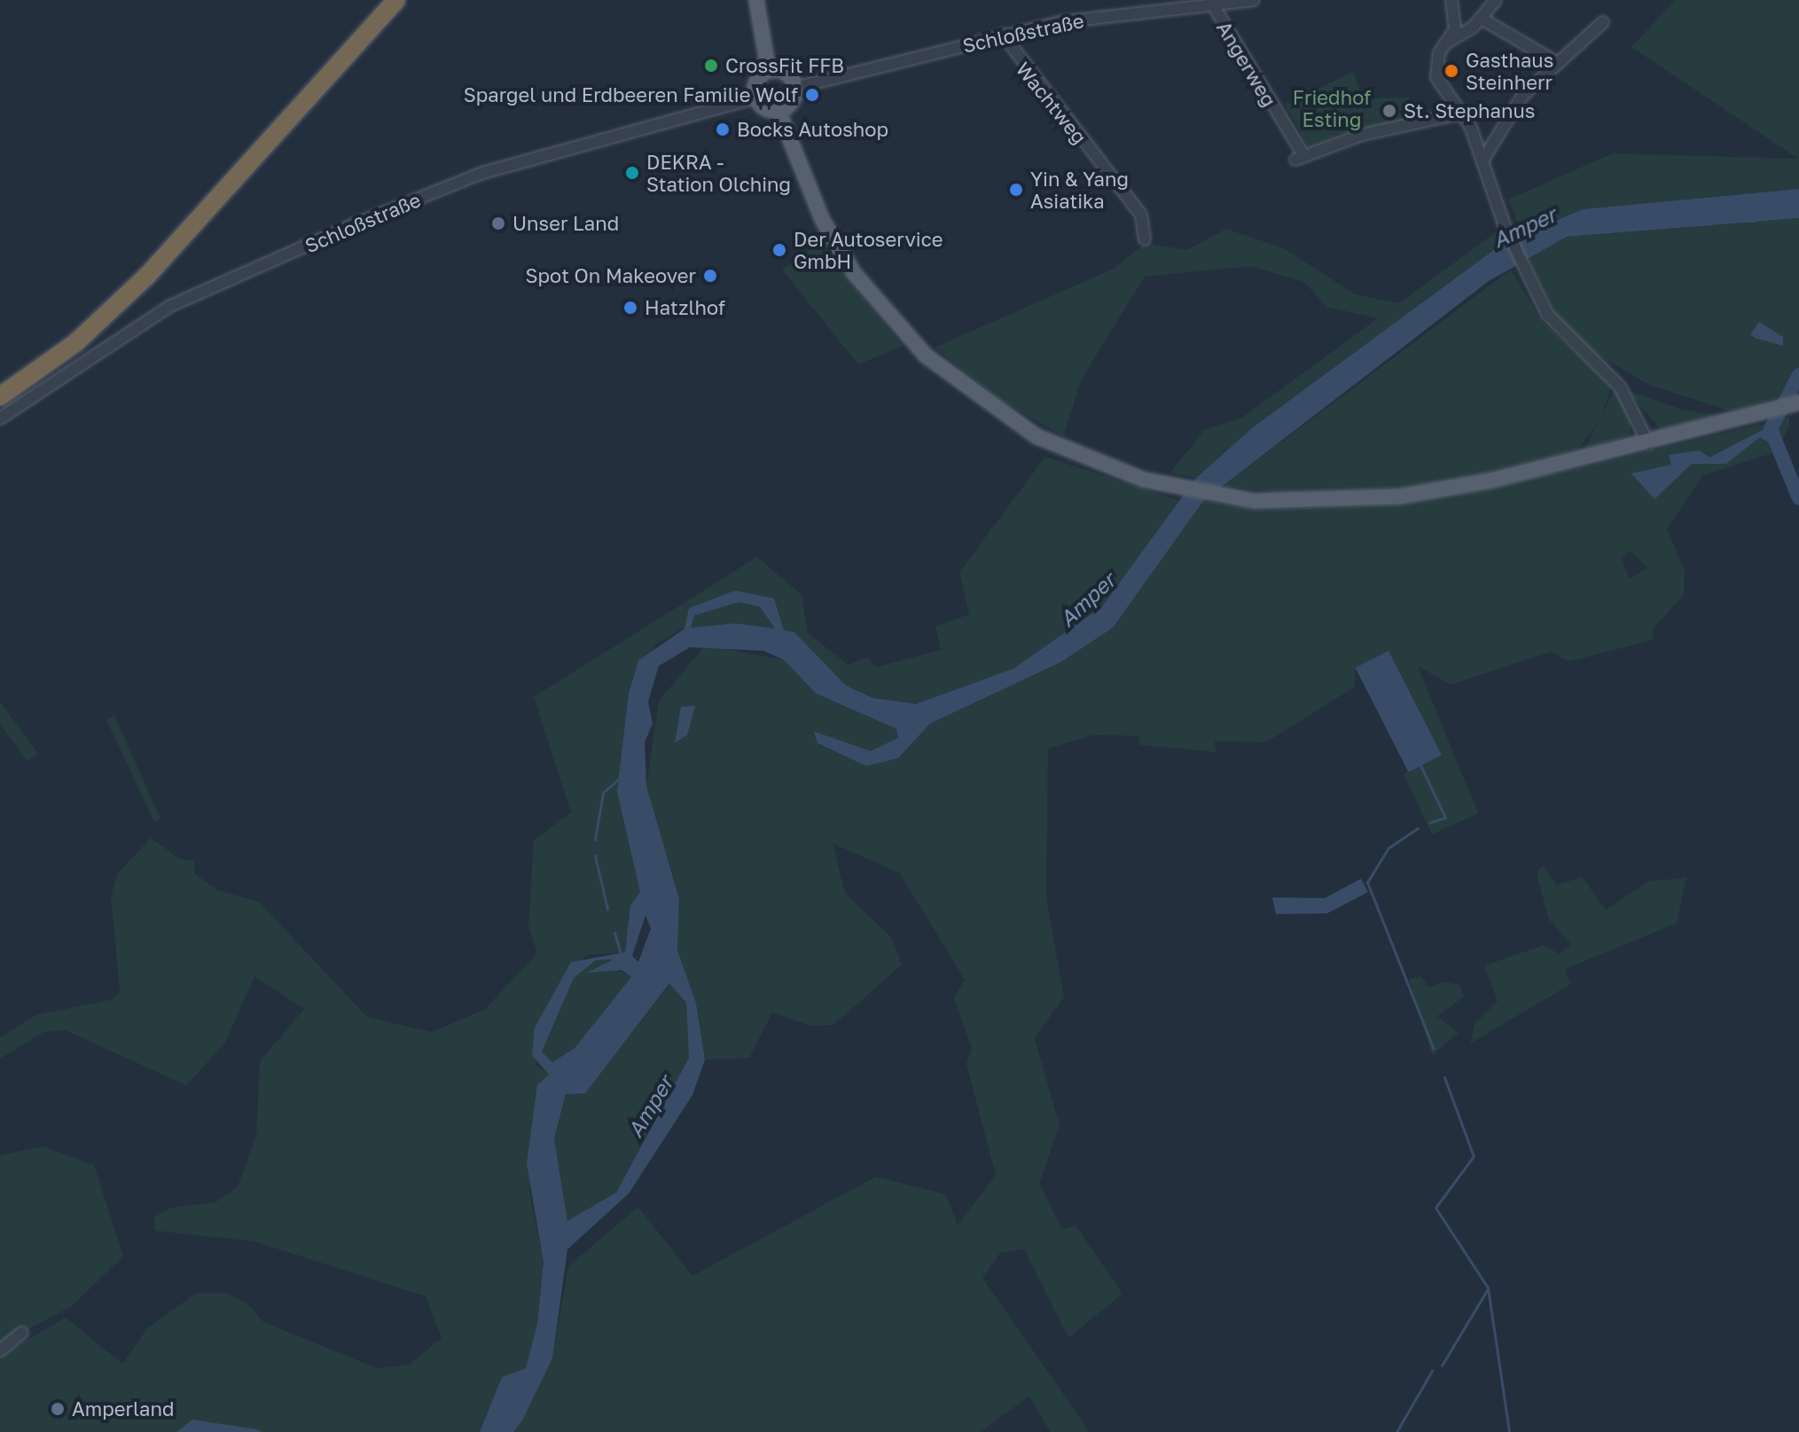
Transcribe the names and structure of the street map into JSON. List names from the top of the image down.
{
  "streets": {
    "street": ["Schloßstraße", "Angerweg", "Wachtweg"]
  },
  "crossings": [
    ["Schloßstraße", "Angerweg"],
    ["Schloßstraße", "Wachtweg"]
  ],
  "water": ["Amper"],
  "parks": ["Friedhof Esting"],
  "places": [
    "CrossFit FFB",
    "Gasthaus Steinherr",
    "Spargel und Erdbeeren Familie Wolf",
    "St. Stephanus",
    "Bocks Autoshop",
    "DEKRA - Station Olching",
    "Yin & Yang Asiatika",
    "Unser Land",
    "Der Autoservice GmbH",
    "Spot On Makeover",
    "Hatzlhof",
    "Amperland"
  ]
}
